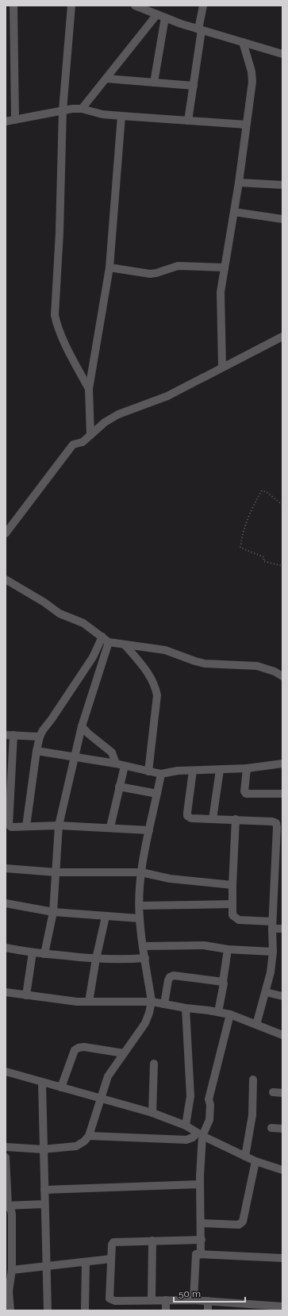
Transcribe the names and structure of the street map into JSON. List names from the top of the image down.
{
  "scale_bar": "50 m"
}
